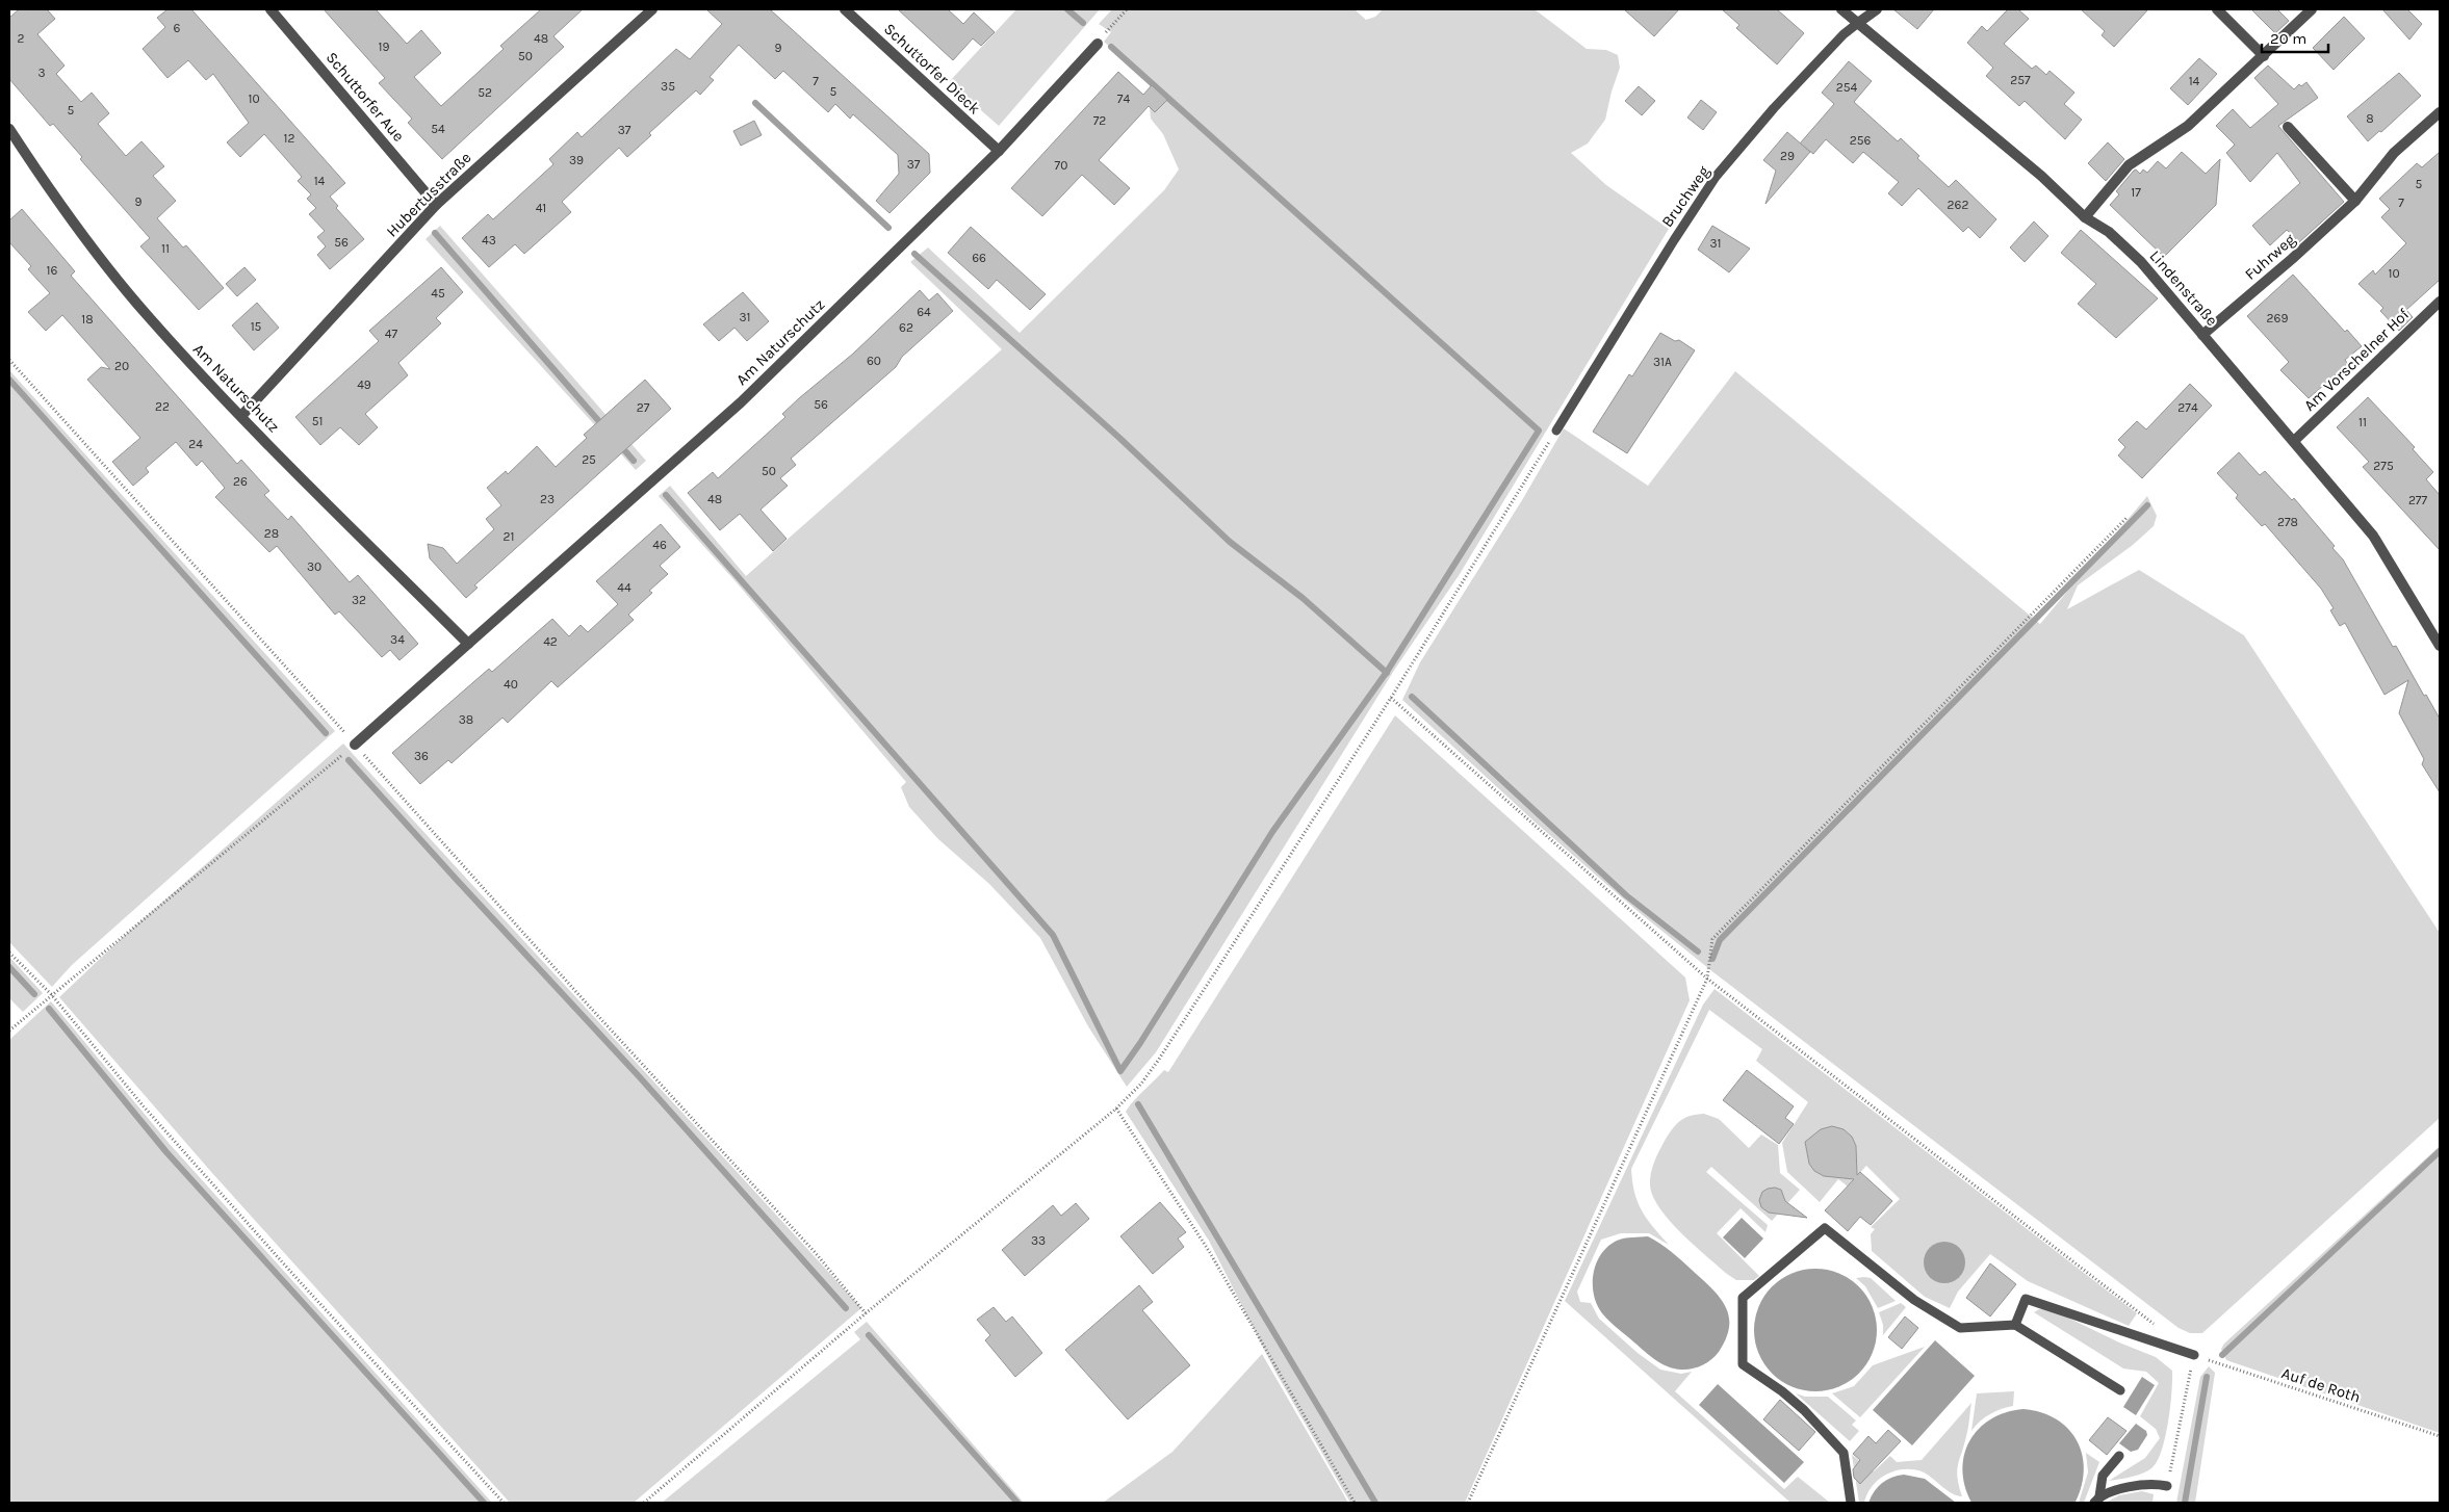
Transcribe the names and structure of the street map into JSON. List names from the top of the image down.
{
  "streets": {
    "street": [
      "Schuttorfer Dieck",
      "Schuttorfer Aue",
      "Hubertusstraße",
      "Bruchweg",
      "Fuhrweg",
      "Lindenstraße",
      "Am Naturschutz",
      "Am Vorschelner Hof"
    ],
    "path": ["Auf de Roth"]
  },
  "crossings": [
    ["Schuttorfer Dieck", "Am Naturschutz"],
    ["Schuttorfer Aue", "Hubertusstraße"],
    ["Hubertusstraße", "Am Naturschutz"],
    ["Bruchweg", "Lindenstraße"],
    ["Fuhrweg", "Lindenstraße"],
    ["Lindenstraße", "Am Vorschelner Hof"]
  ],
  "house_numbers": [
    "6",
    "2",
    "48",
    "19",
    "9",
    "50",
    "3",
    "257",
    "7",
    "14",
    "35",
    "254",
    "5",
    "52",
    "10",
    "74",
    "5",
    "8",
    "72",
    "54",
    "37",
    "12",
    "256",
    "29",
    "39",
    "37",
    "70",
    "14",
    "5",
    "17",
    "9",
    "7",
    "262",
    "41",
    "43",
    "56",
    "31",
    "11",
    "66",
    "16",
    "10",
    "45",
    "64",
    "31",
    "269",
    "18",
    "15",
    "62",
    "47",
    "60",
    "31A",
    "20",
    "49",
    "56",
    "22",
    "27",
    "274",
    "51",
    "11",
    "24",
    "25",
    "275",
    "50",
    "26",
    "23",
    "48",
    "277",
    "278",
    "28",
    "21",
    "46",
    "30",
    "44",
    "32",
    "34",
    "42",
    "40",
    "38",
    "36",
    "33"
  ],
  "scale_bar": "20 m"
}
